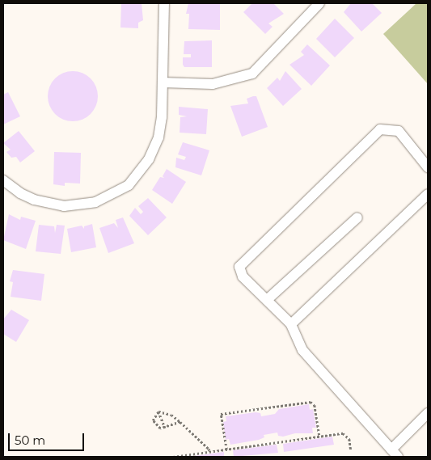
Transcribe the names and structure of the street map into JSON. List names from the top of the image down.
{
  "scale_bar": "50 m"
}
